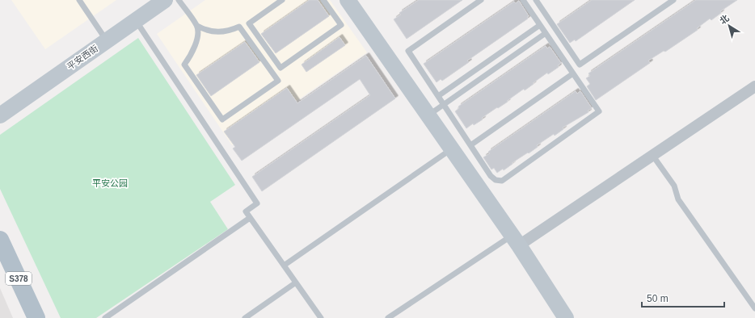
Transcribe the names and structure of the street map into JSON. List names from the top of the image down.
{
  "streets": {
    "main road": ["S378"],
    "street": ["平安西街"]
  },
  "parks": ["平安公园"],
  "scale_bar": "50 m",
  "north": "top left"
}
